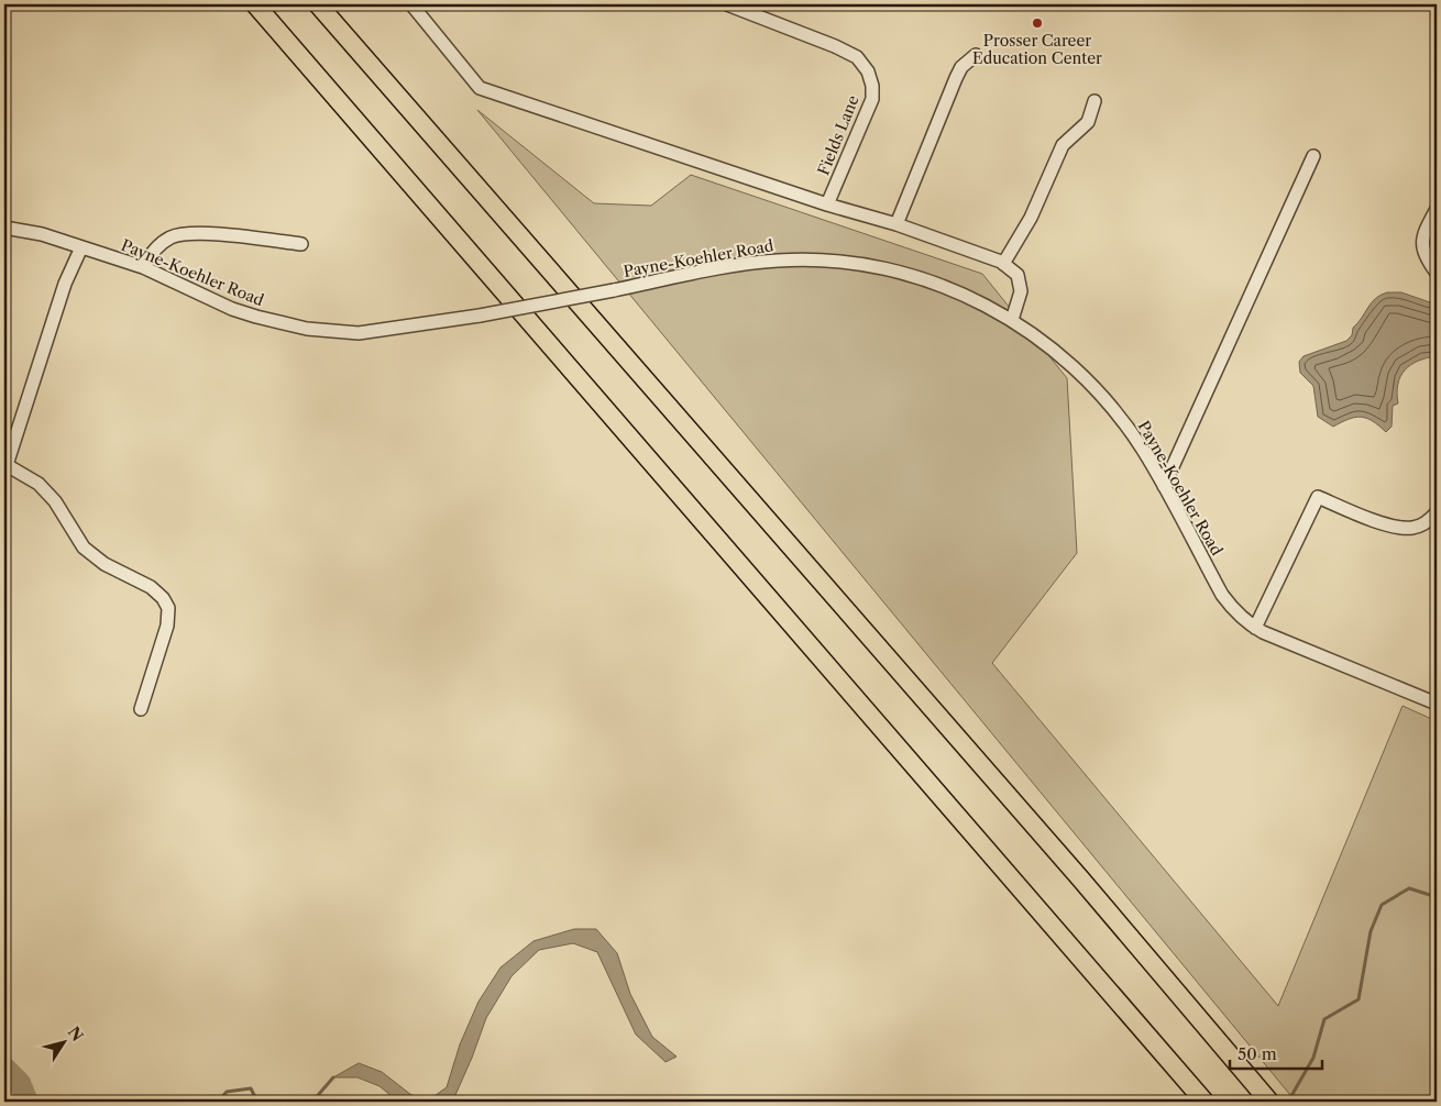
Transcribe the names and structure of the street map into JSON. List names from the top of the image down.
{
  "streets": {
    "street": ["Fields Lane", "Payne-Koehler Road"]
  },
  "places": ["Prosser Career Education Center"],
  "scale_bar": "50 m",
  "north": "top right"
}
